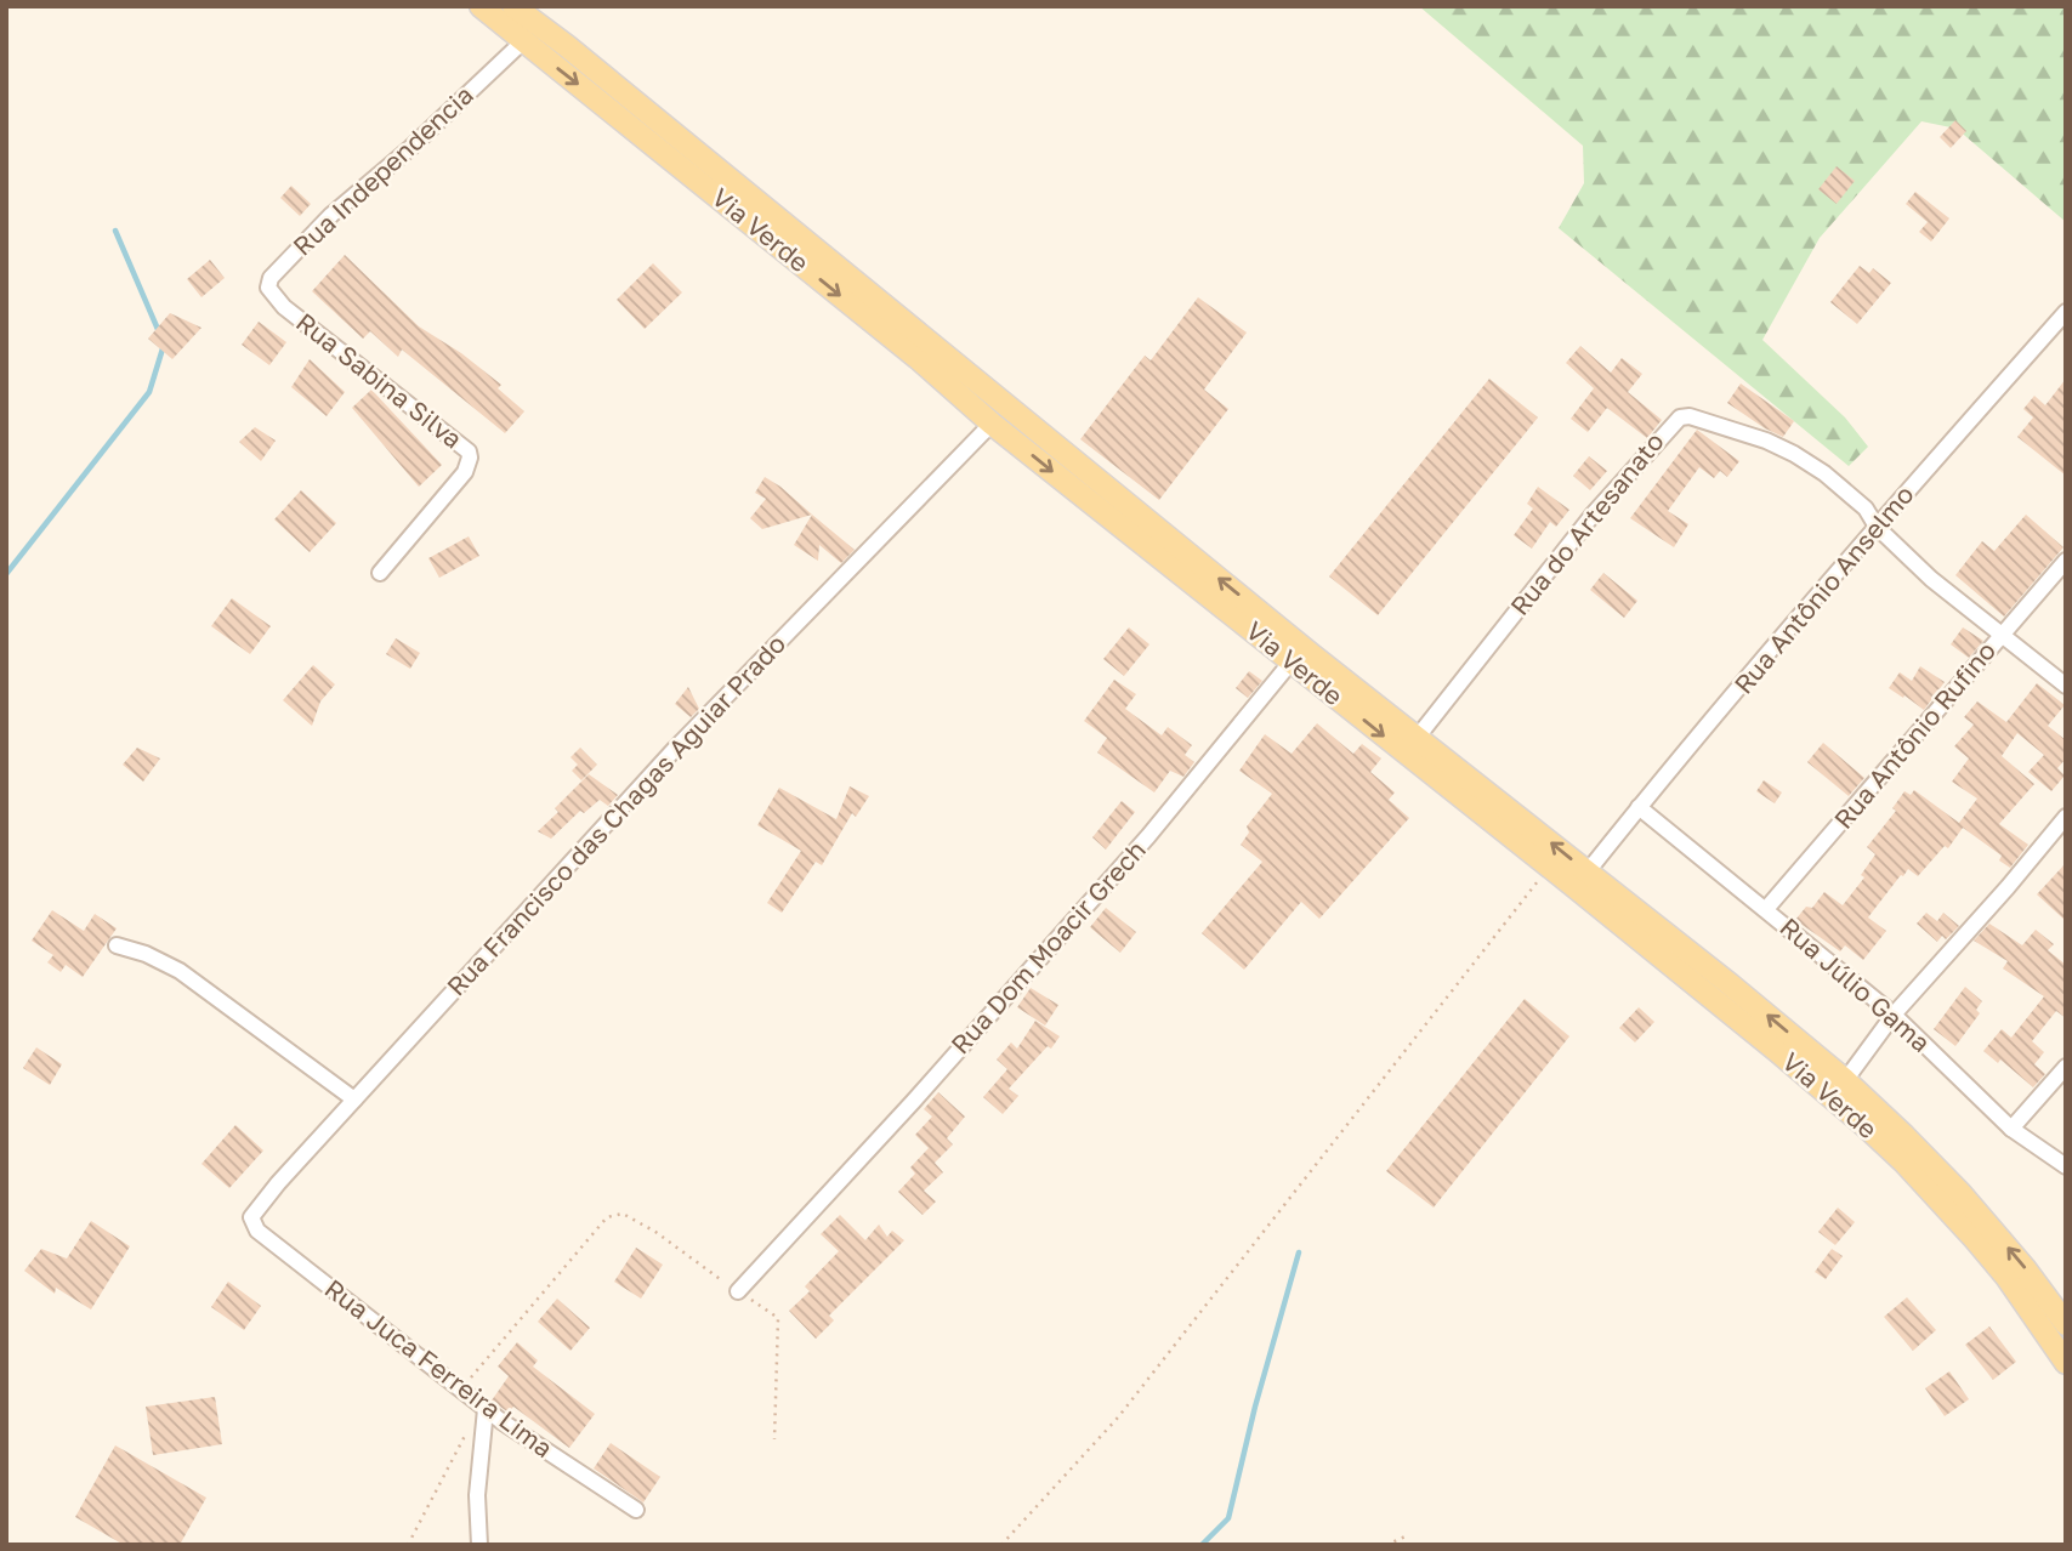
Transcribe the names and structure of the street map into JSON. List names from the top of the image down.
{
  "streets": {
    "main road": ["Via Verde"],
    "street": [
      "Rua Independencia",
      "Rua Sabina Silva",
      "Rua do Artesanato",
      "Rua Antônio Anselmo",
      "Rua Antônio Rufino",
      "Rua Francisco das Chagas Aguiar Prado",
      "Rua Dom Moacir Grech",
      "Rua Júlio Gama",
      "Rua Juca Ferreira Lima"
    ]
  },
  "crossings": [
    ["Rua Independencia", "Via Verde"],
    ["Rua Independencia", "Rua Sabina Silva"],
    ["Via Verde", "Rua do Artesanato"],
    ["Via Verde", "Rua Antônio Anselmo"],
    ["Via Verde", "Rua Francisco das Chagas Aguiar Prado"],
    ["Via Verde", "Rua Dom Moacir Grech"],
    ["Rua do Artesanato", "Rua Antônio Anselmo"],
    ["Rua Antônio Anselmo", "Rua Júlio Gama"],
    ["Rua Antônio Rufino", "Rua Júlio Gama"],
    ["Rua Francisco das Chagas Aguiar Prado", "Rua Juca Ferreira Lima"]
  ]
}
